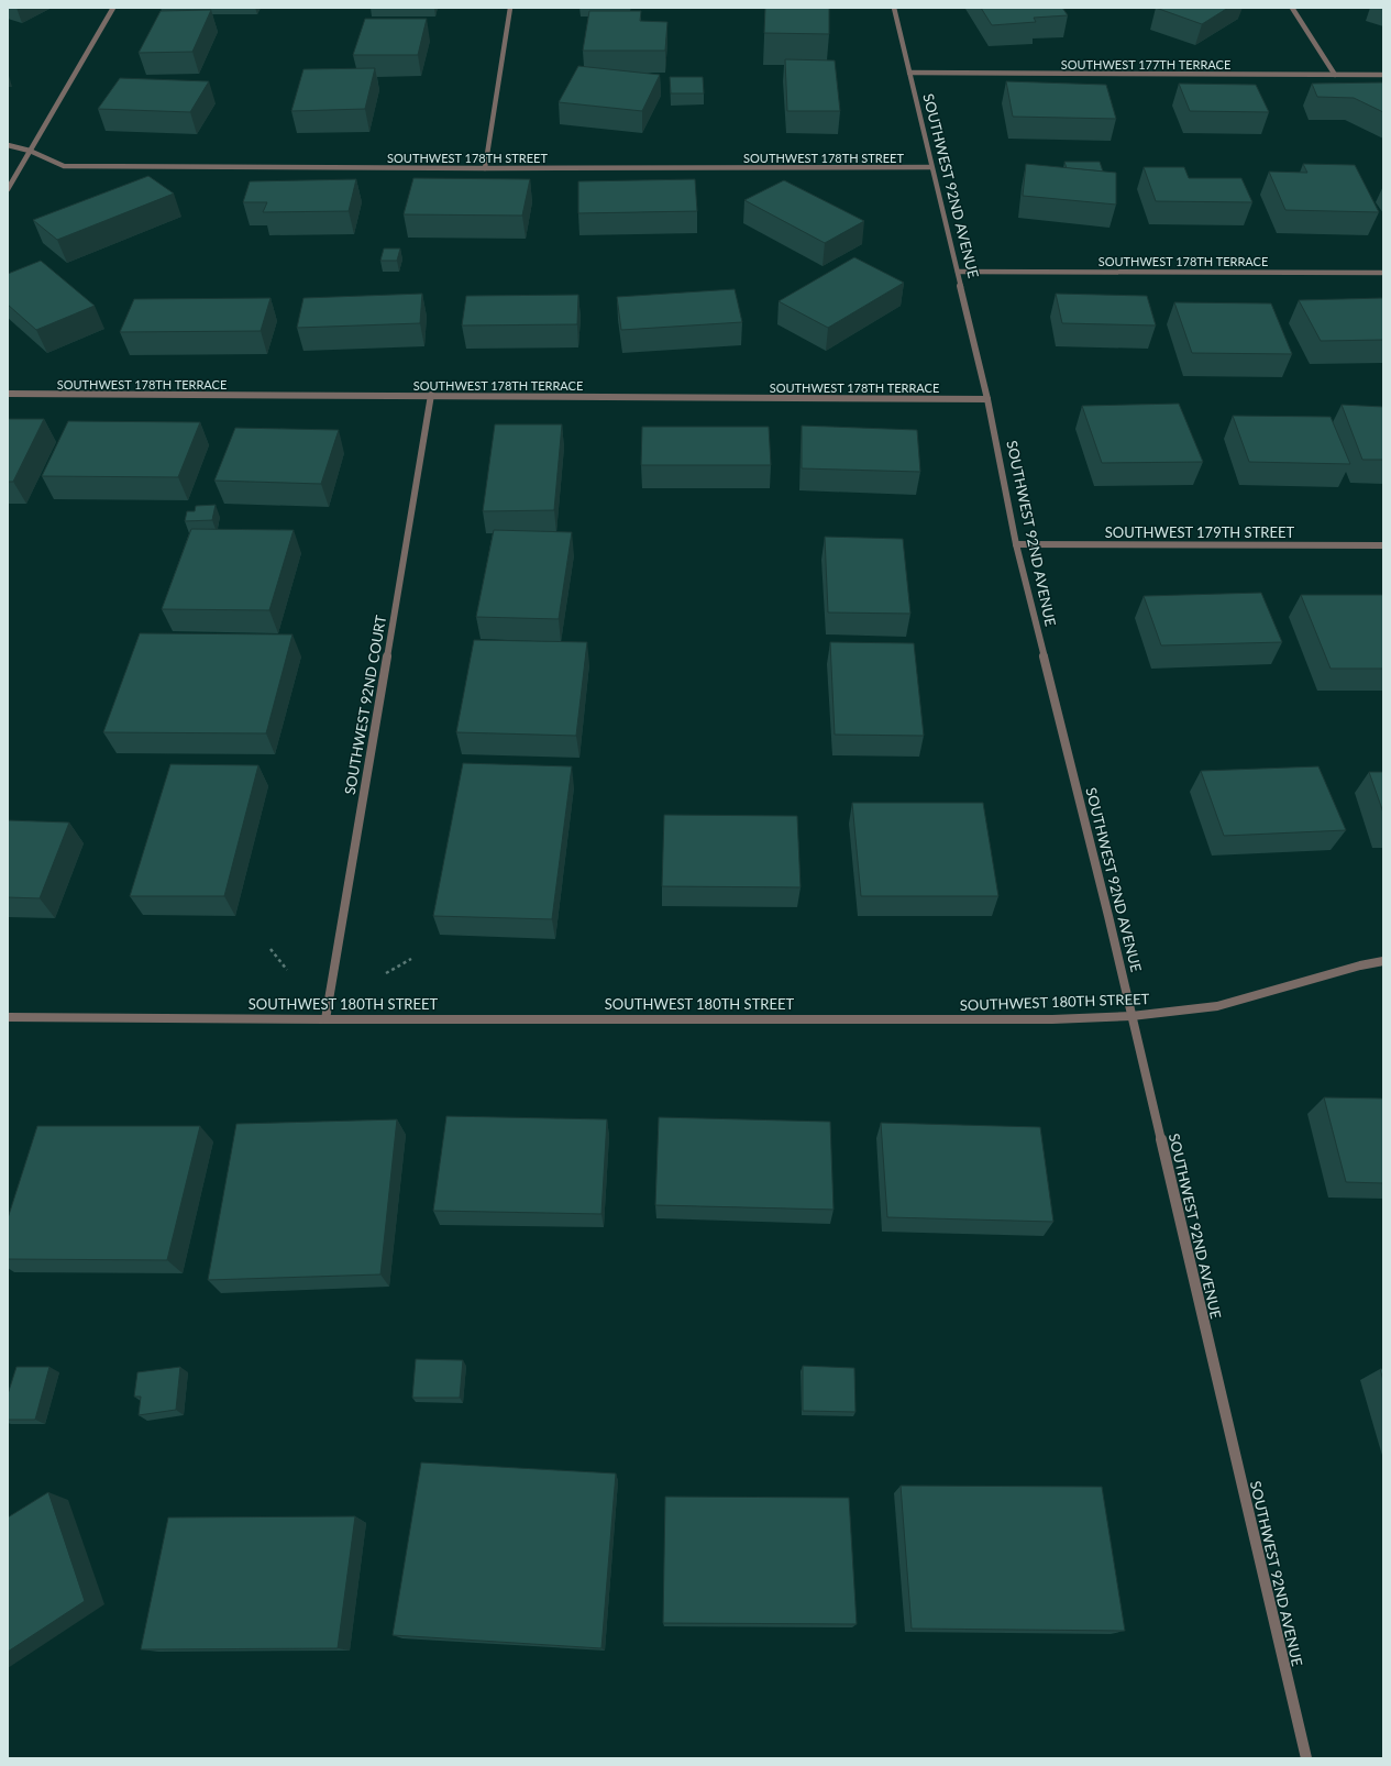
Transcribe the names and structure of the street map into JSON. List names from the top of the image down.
{
  "streets": {
    "street": [
      "SOUTHWEST 177TH TERRACE",
      "SOUTHWEST 178TH STREET",
      "SOUTHWEST 92ND AVENUE",
      "SOUTHWEST 178TH TERRACE",
      "SOUTHWEST 179TH STREET",
      "SOUTHWEST 92ND COURT",
      "SOUTHWEST 180TH STREET"
    ]
  },
  "crossings": [
    ["SOUTHWEST 177TH TERRACE", "SOUTHWEST 92ND AVENUE"],
    ["SOUTHWEST 178TH STREET", "SOUTHWEST 92ND AVENUE"],
    ["SOUTHWEST 92ND AVENUE", "SOUTHWEST 178TH TERRACE"],
    ["SOUTHWEST 92ND AVENUE", "SOUTHWEST 179TH STREET"],
    ["SOUTHWEST 92ND AVENUE", "SOUTHWEST 180TH STREET"],
    ["SOUTHWEST 178TH TERRACE", "SOUTHWEST 92ND COURT"],
    ["SOUTHWEST 92ND COURT", "SOUTHWEST 180TH STREET"]
  ]
}
